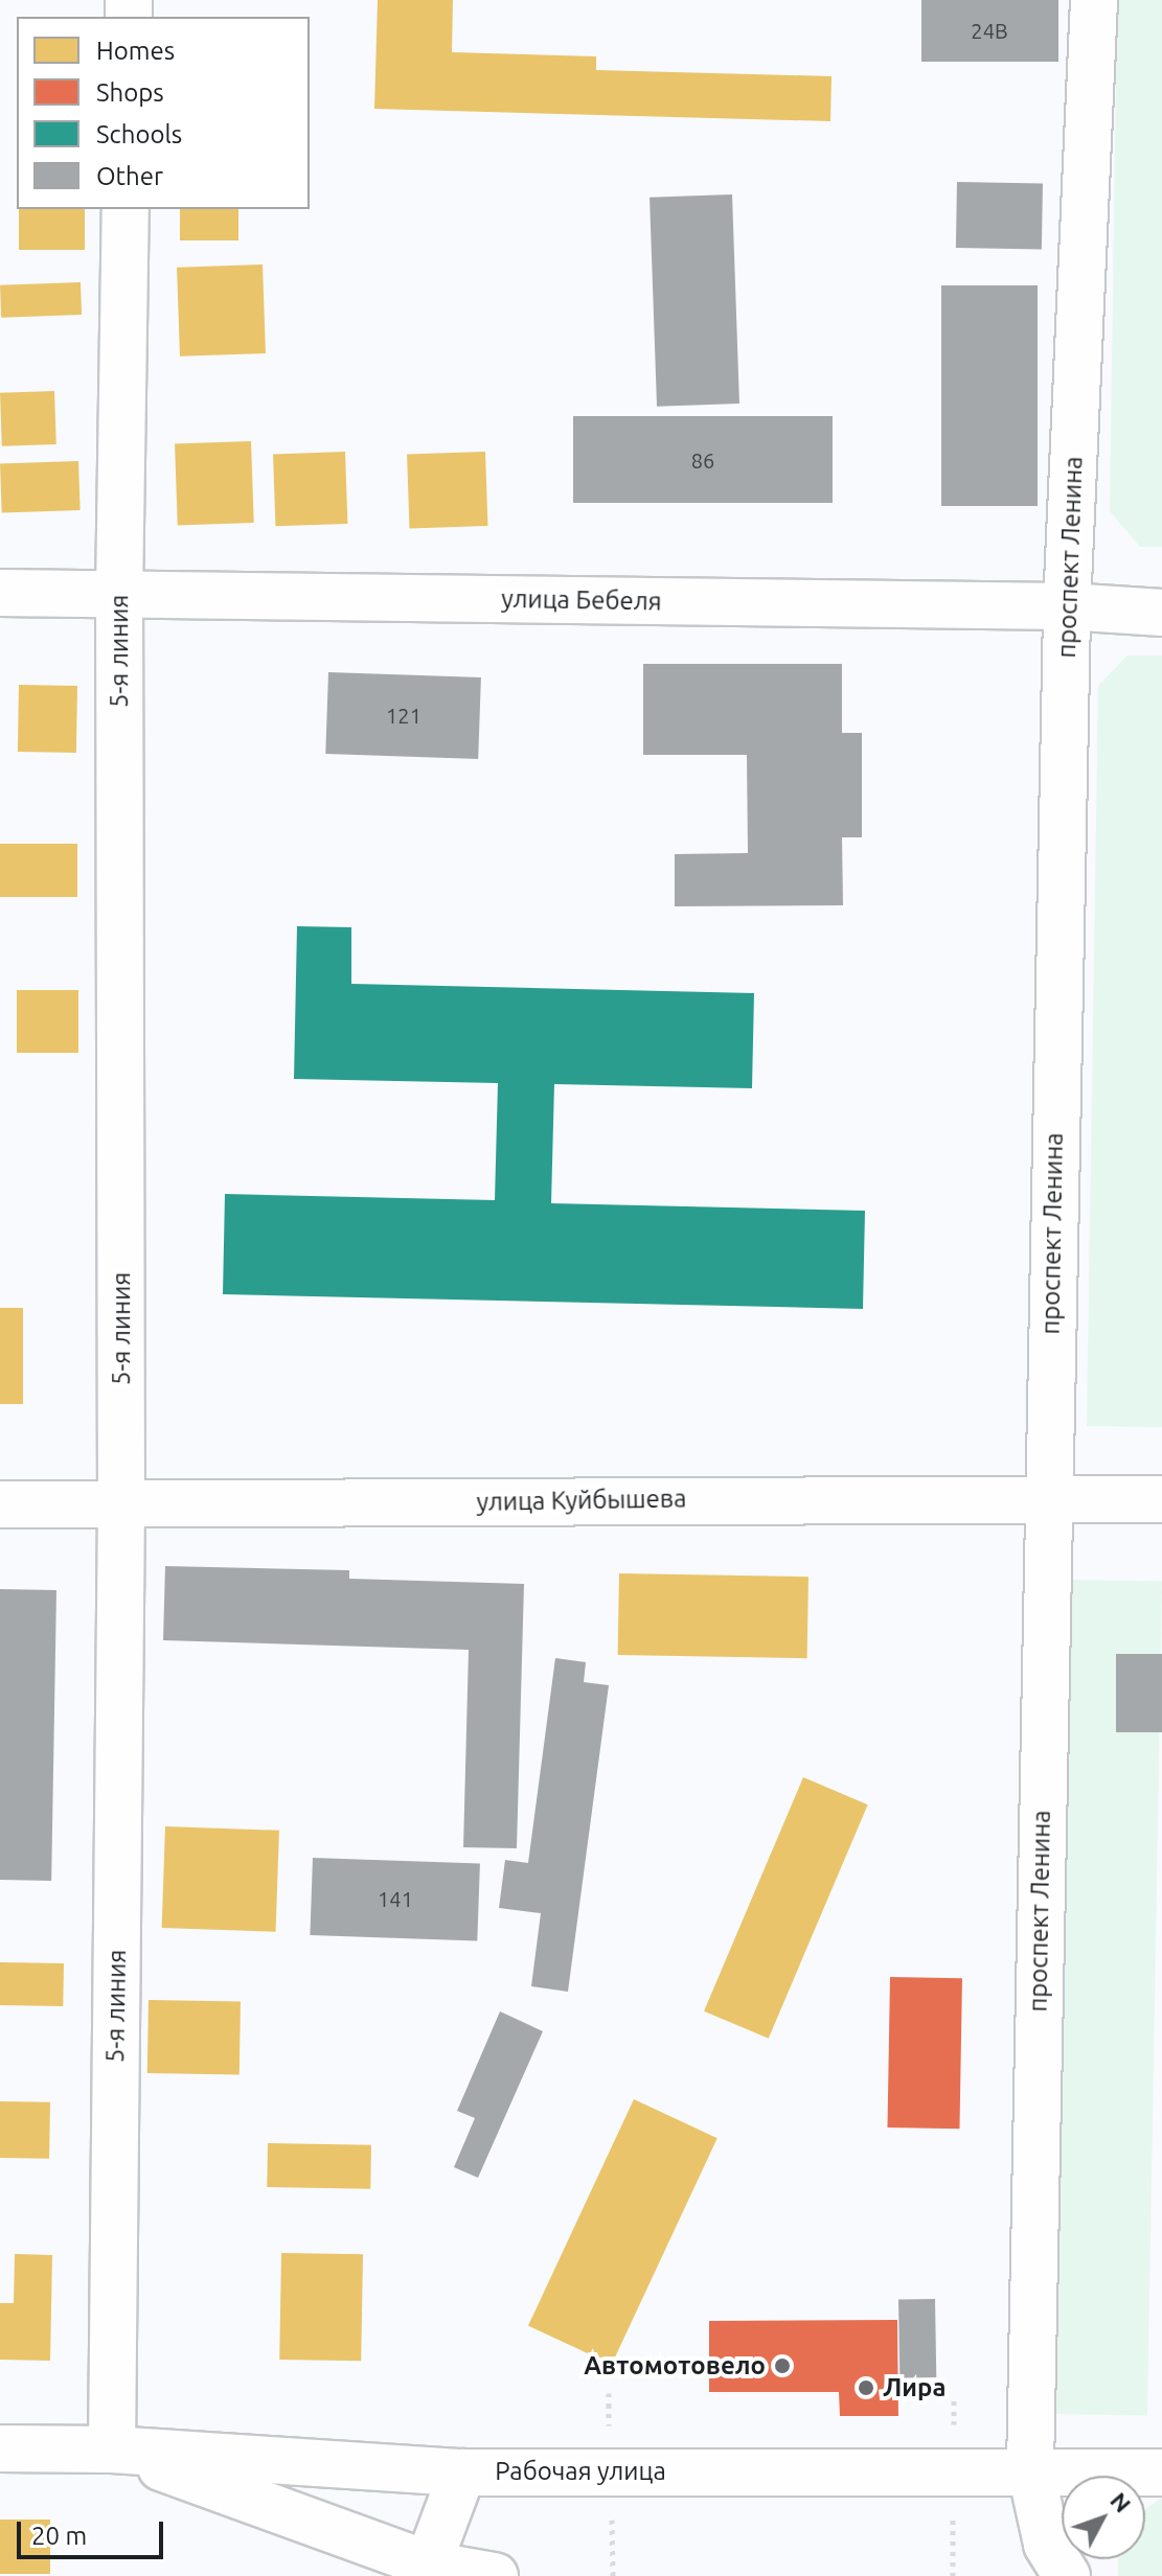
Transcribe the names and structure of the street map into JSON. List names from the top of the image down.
{
  "streets": {
    "street": [
      "проспект Ленина",
      "улица Бебеля",
      "5-я линия",
      "улица Куйбышева",
      "Рабочая улица"
    ]
  },
  "crossings": [
    ["проспект Ленина", "улица Бебеля"],
    ["проспект Ленина", "улица Куйбышева"],
    ["проспект Ленина", "Рабочая улица"],
    ["улица Бебеля", "5-я линия"],
    ["5-я линия", "улица Куйбышева"],
    ["5-я линия", "Рабочая улица"]
  ],
  "places": ["Автомотовело", "Лира"],
  "house_numbers": [
    "24В",
    "86",
    "121",
    "141"
  ],
  "legend": [
    "Homes",
    "Shops",
    "Schools",
    "Other"
  ],
  "scale_bar": "20 m",
  "north": "top right"
}
